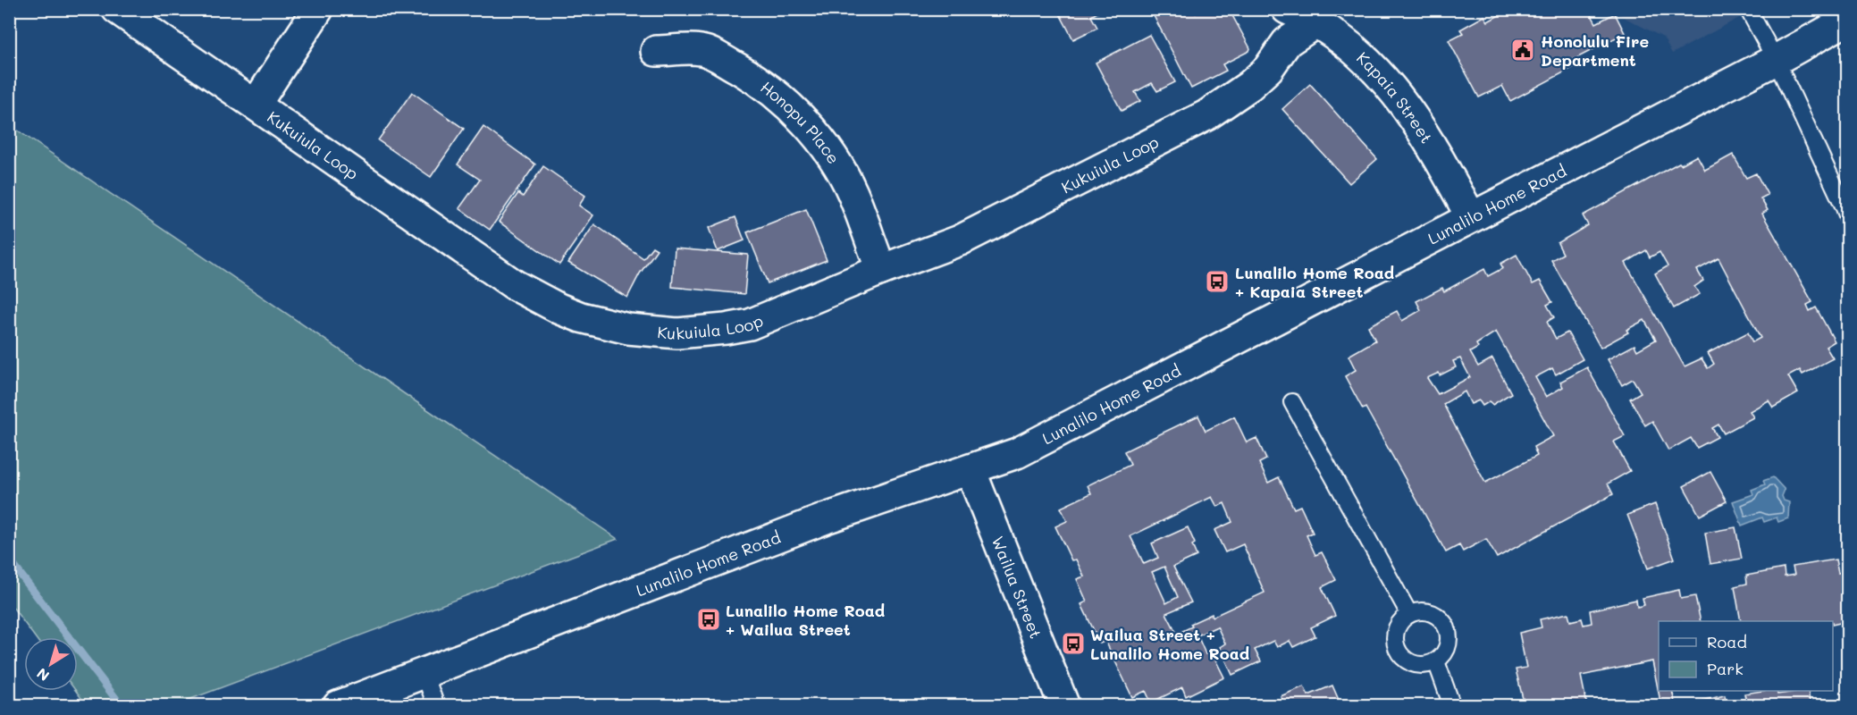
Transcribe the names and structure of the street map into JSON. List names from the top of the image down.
{
  "streets": {
    "street": [
      "Kapaia Street",
      "Honopu Place",
      "Kukuiula Loop",
      "Lunalilo Home Road",
      "Wailua Street"
    ]
  },
  "crossings": [
    ["Kapaia Street", "Kukuiula Loop"],
    ["Kapaia Street", "Lunalilo Home Road"],
    ["Honopu Place", "Kukuiula Loop"],
    ["Lunalilo Home Road", "Wailua Street"]
  ],
  "places": {
    "public building": ["Honolulu Fire Department"],
    "bus stop": ["Lunalilo Home Road + Kapaia Street", "Lunalilo Home Road + Wailua Street", "Wailua Street + Lunalilo Home Road"]
  },
  "legend": ["Road", "Park"],
  "north": "bottom left"
}
